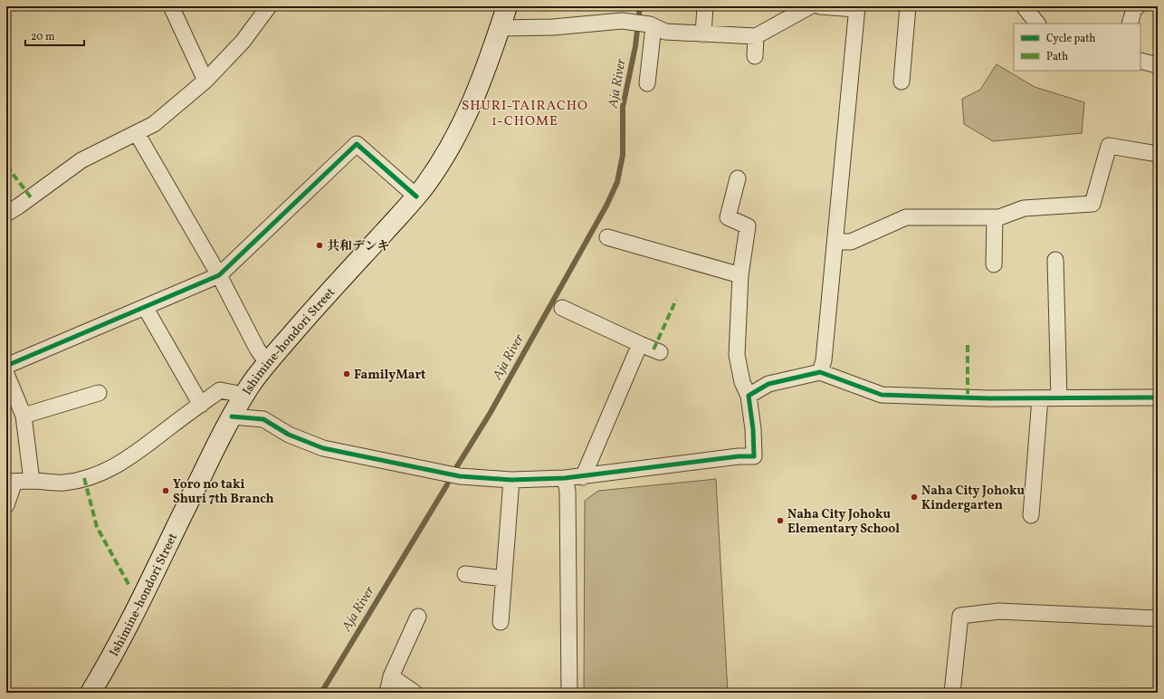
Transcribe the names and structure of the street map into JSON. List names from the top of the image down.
{
  "streets": {
    "main road": ["Ishimine-hondori Street"]
  },
  "districts": ["SHURI-TAIRACHO 1-CHOME"],
  "water": ["Aja River"],
  "places": [
    "共和デンキ",
    "FamilyMart",
    "Yoro no taki Shuri 7th Branch",
    "Naha City Johoku Kindergarten",
    "Naha City Johoku Elementary School"
  ],
  "legend": ["Cycle path", "Path"],
  "scale_bar": "20 m"
}
